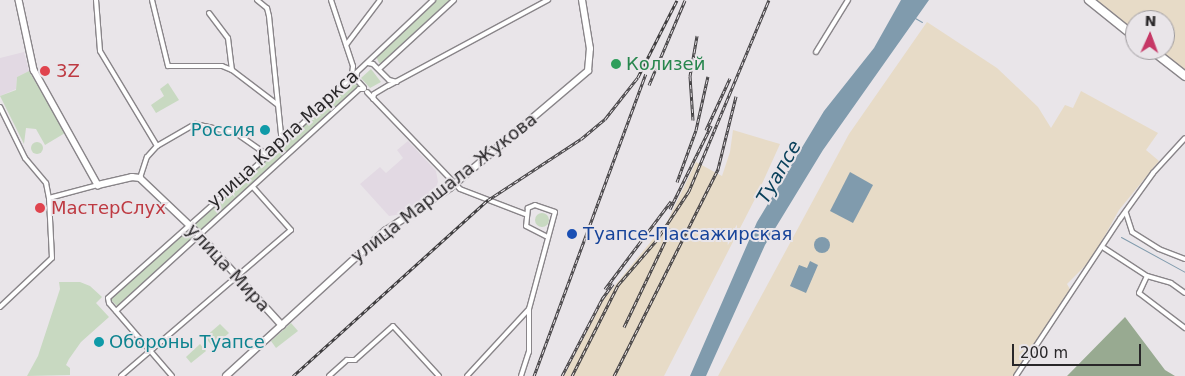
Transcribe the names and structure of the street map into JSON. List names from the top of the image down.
{
  "streets": {
    "main road": ["улица Маршала Жукова", "улица Мира"],
    "street": ["улица Карла Маркса"]
  },
  "crossings": [
    ["улица Карла Маркса", "улица Мира"],
    ["улица Маршала Жукова", "улица Мира"]
  ],
  "water": ["Туапсе"],
  "places": [
    "Колизей",
    "3Z",
    "Россия",
    "МастерСлух",
    "Туапсе-Пассажирская",
    "Обороны Туапсе"
  ],
  "scale_bar": "200 m",
  "north": "top"
}
